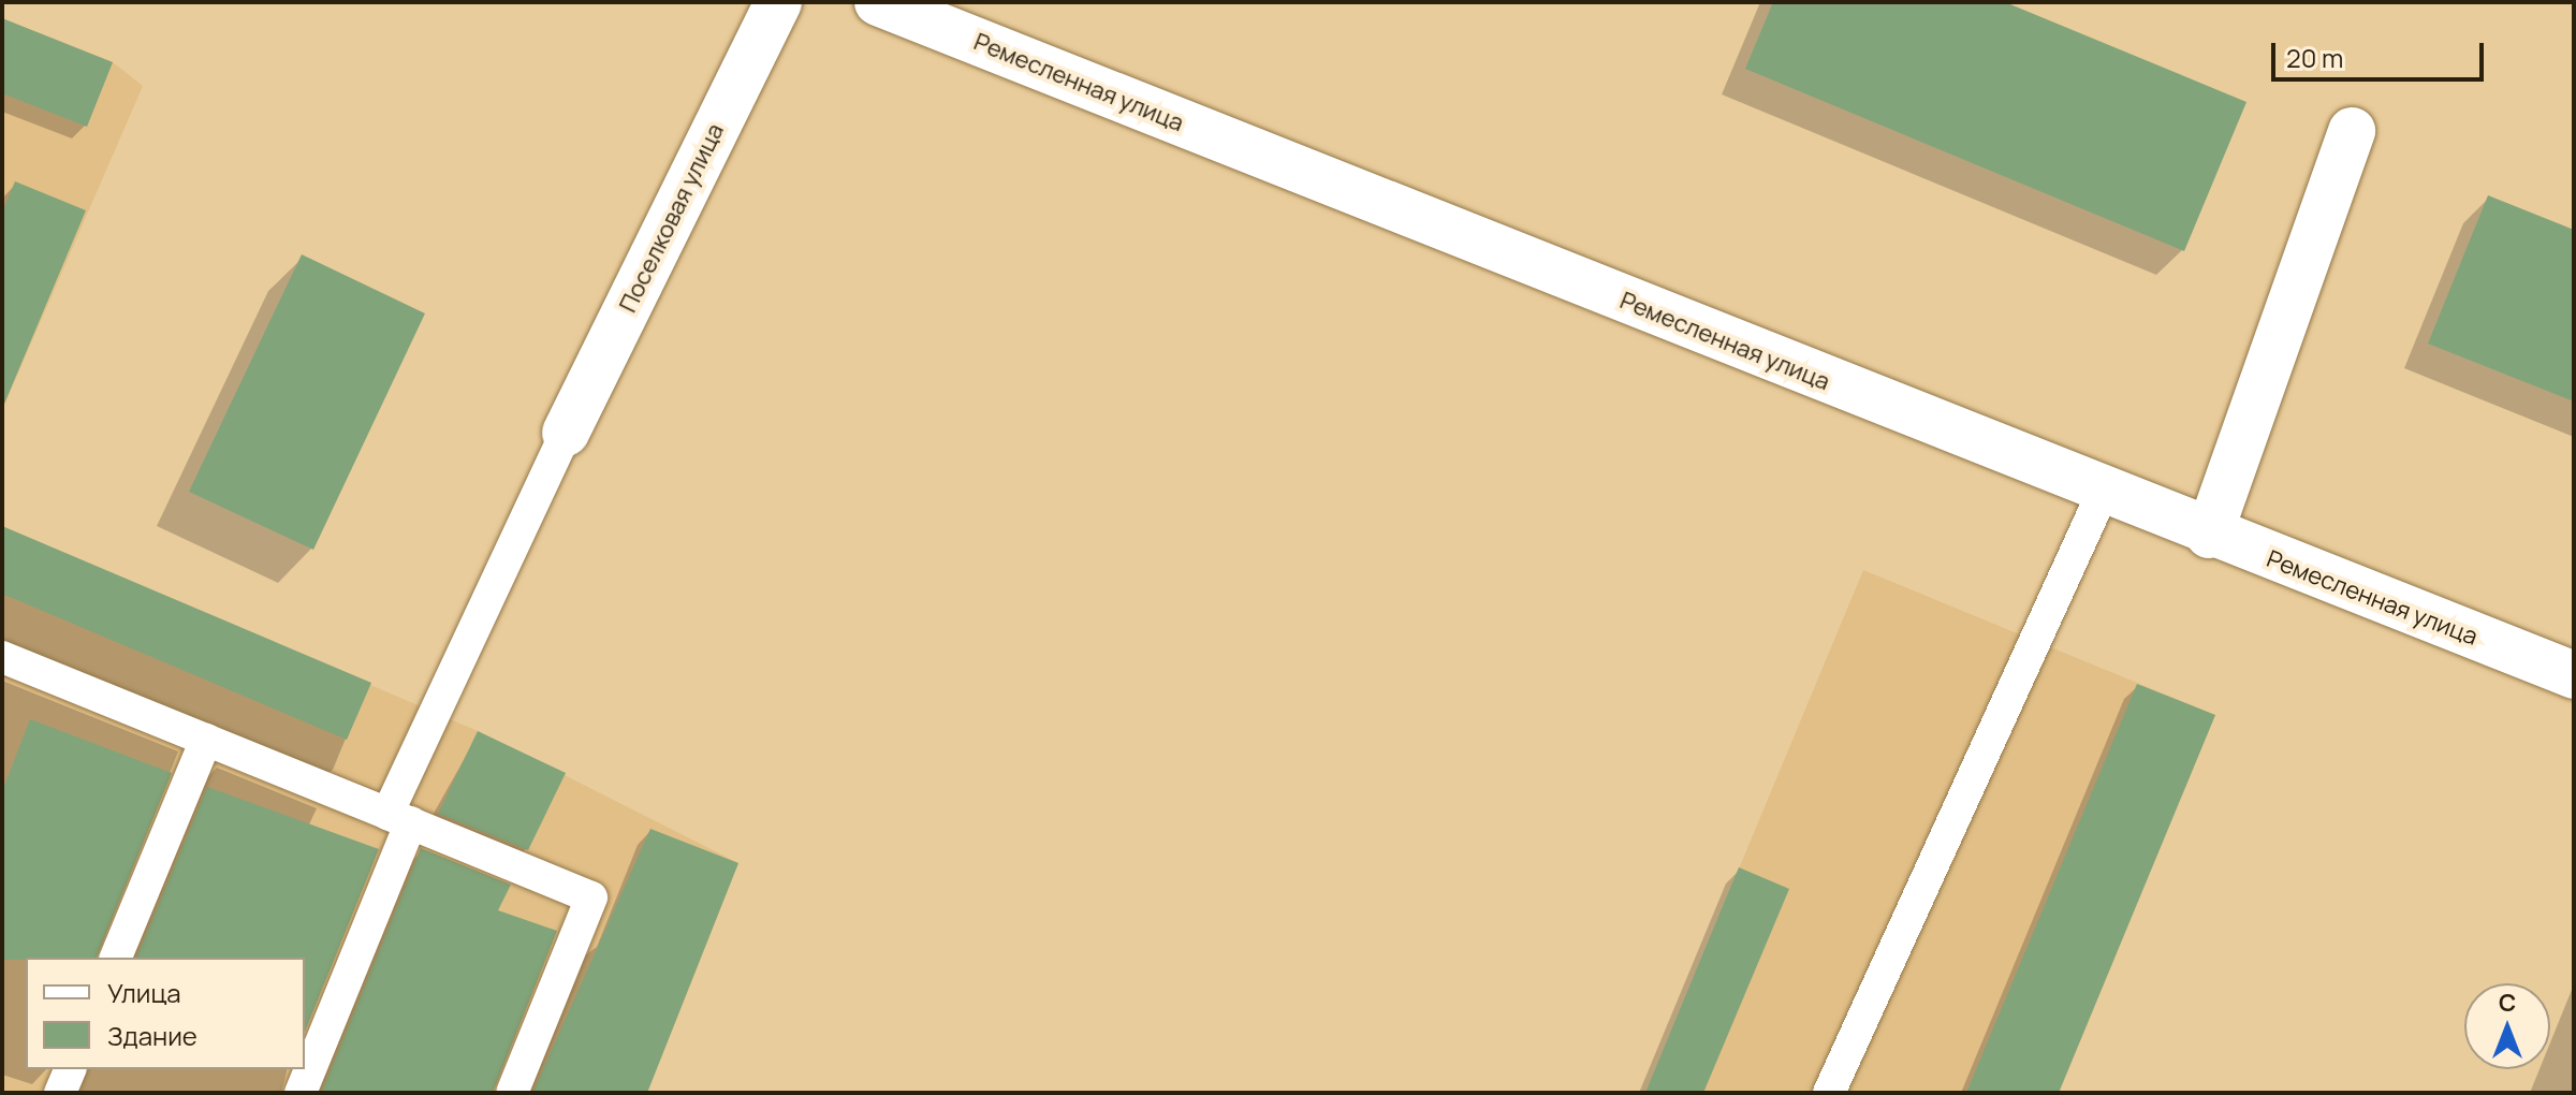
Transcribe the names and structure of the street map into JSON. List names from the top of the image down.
{
  "streets": {
    "street": ["Ремесленная улица", "Поселковая улица"]
  },
  "legend": ["Улица", "Здание"],
  "scale_bar": "20 m",
  "north": "top"
}
